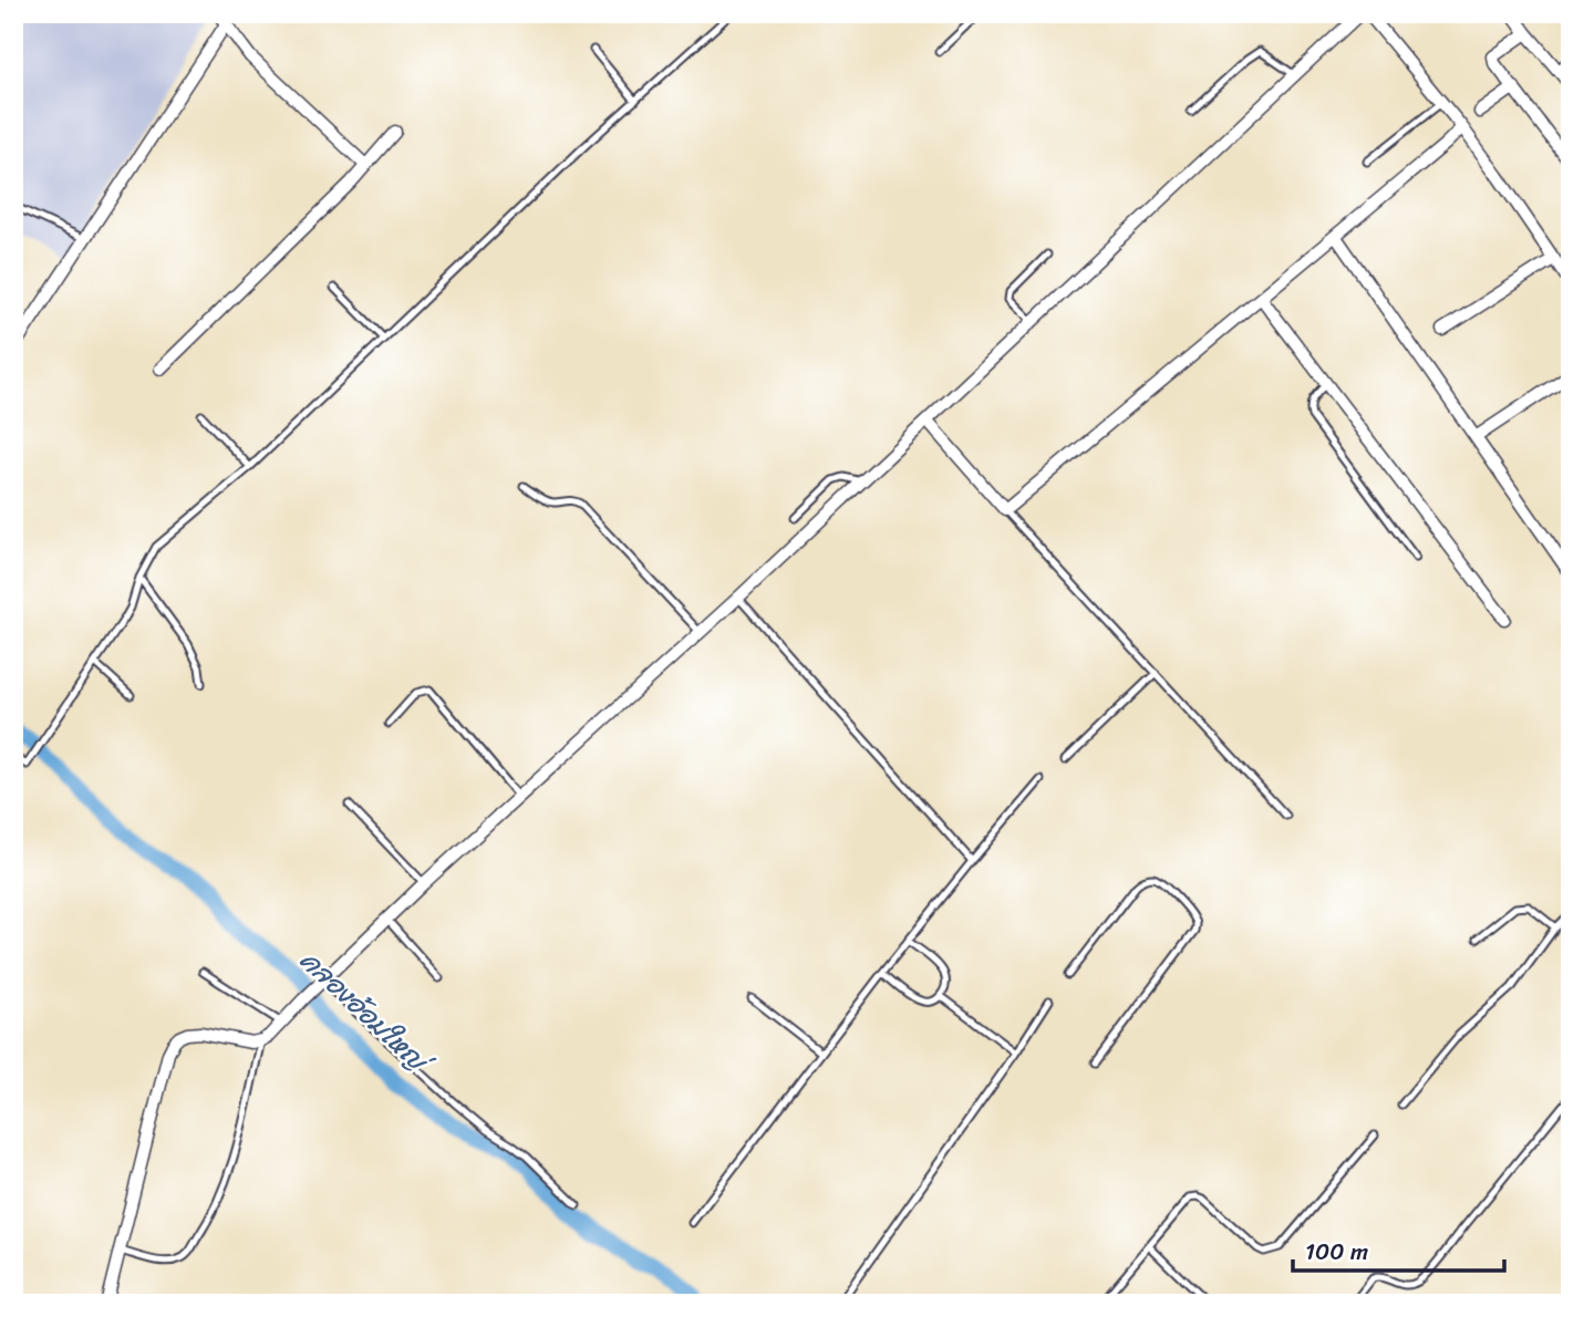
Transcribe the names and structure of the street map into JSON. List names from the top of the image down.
{
  "water": ["คลองอ้อมใหญ่"],
  "scale_bar": "100 m"
}
